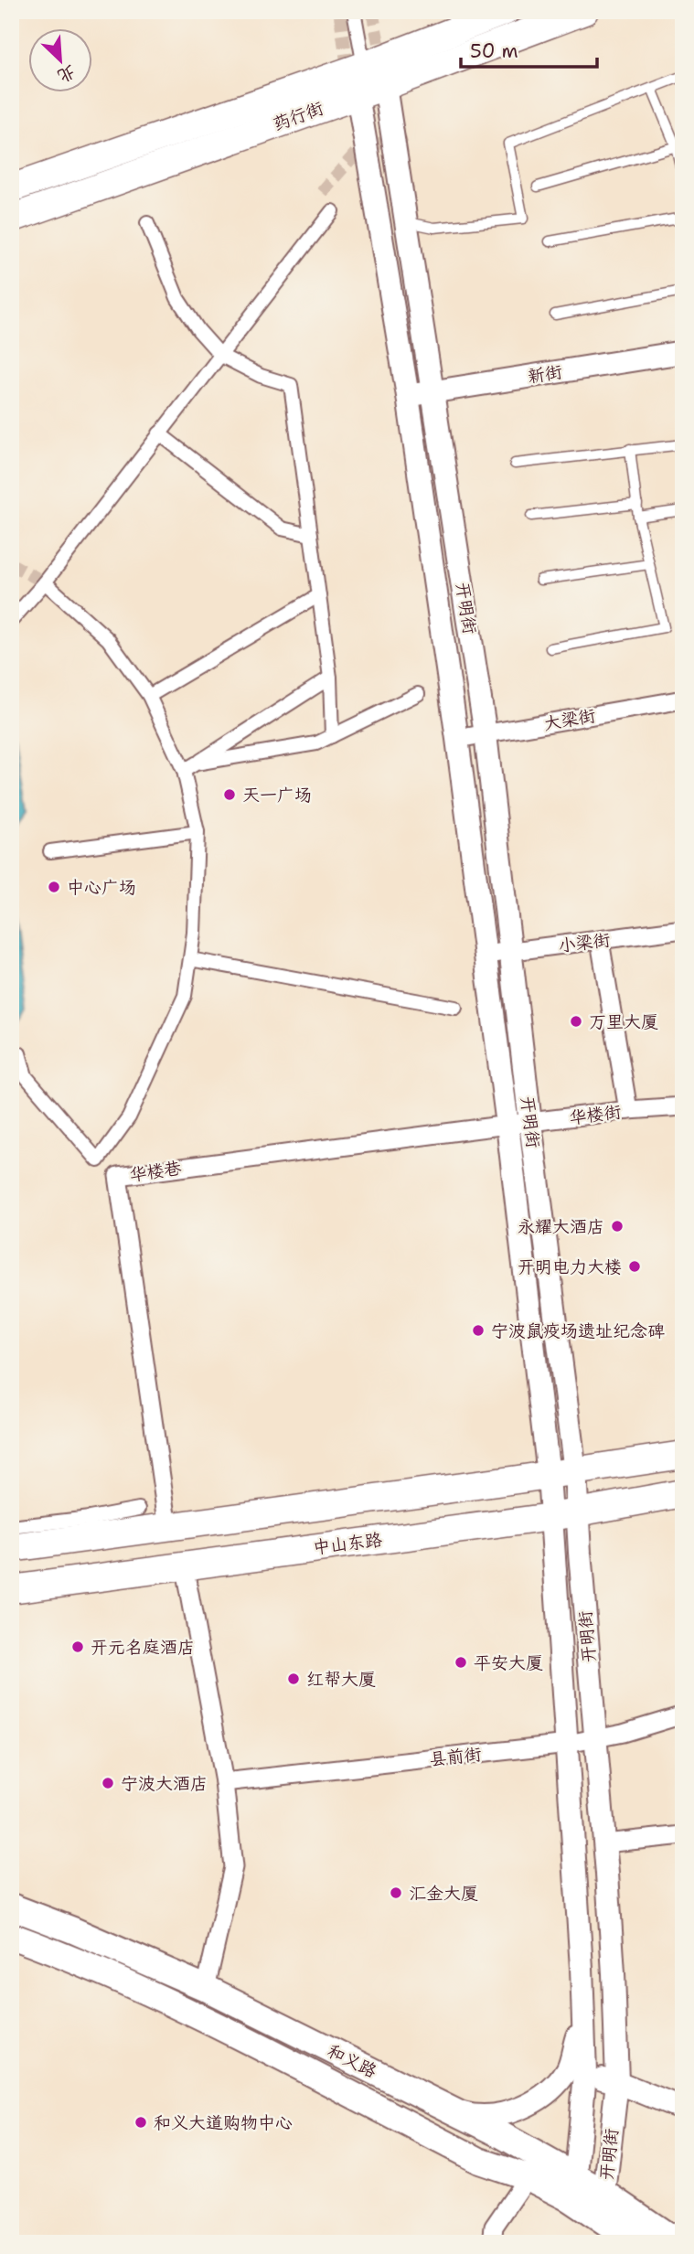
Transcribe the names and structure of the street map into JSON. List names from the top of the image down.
{
  "streets": {
    "main road": ["药行街", "中山东路", "和义路"],
    "street": [
      "新街",
      "开明街",
      "大梁街",
      "小梁街",
      "华楼街",
      "华楼巷",
      "县前街"
    ]
  },
  "crossings": [
    ["药行街", "开明街"],
    ["新街", "开明街"],
    ["开明街", "大梁街"],
    ["开明街", "小梁街"],
    ["开明街", "华楼街"],
    ["开明街", "华楼巷"],
    ["开明街", "中山东路"],
    ["开明街", "县前街"],
    ["开明街", "和义路"],
    ["华楼街", "华楼巷"]
  ],
  "places": [
    "天一广场",
    "中心广场",
    "万里大厦",
    "永耀大酒店",
    "开明电力大楼",
    "宁波鼠疫场遗址纪念碑",
    "开元名庭酒店",
    "平安大厦",
    "红帮大厦",
    "宁波大酒店",
    "汇金大厦",
    "和义大道购物中心"
  ],
  "scale_bar": "50 m",
  "north": "bottom right"
}
